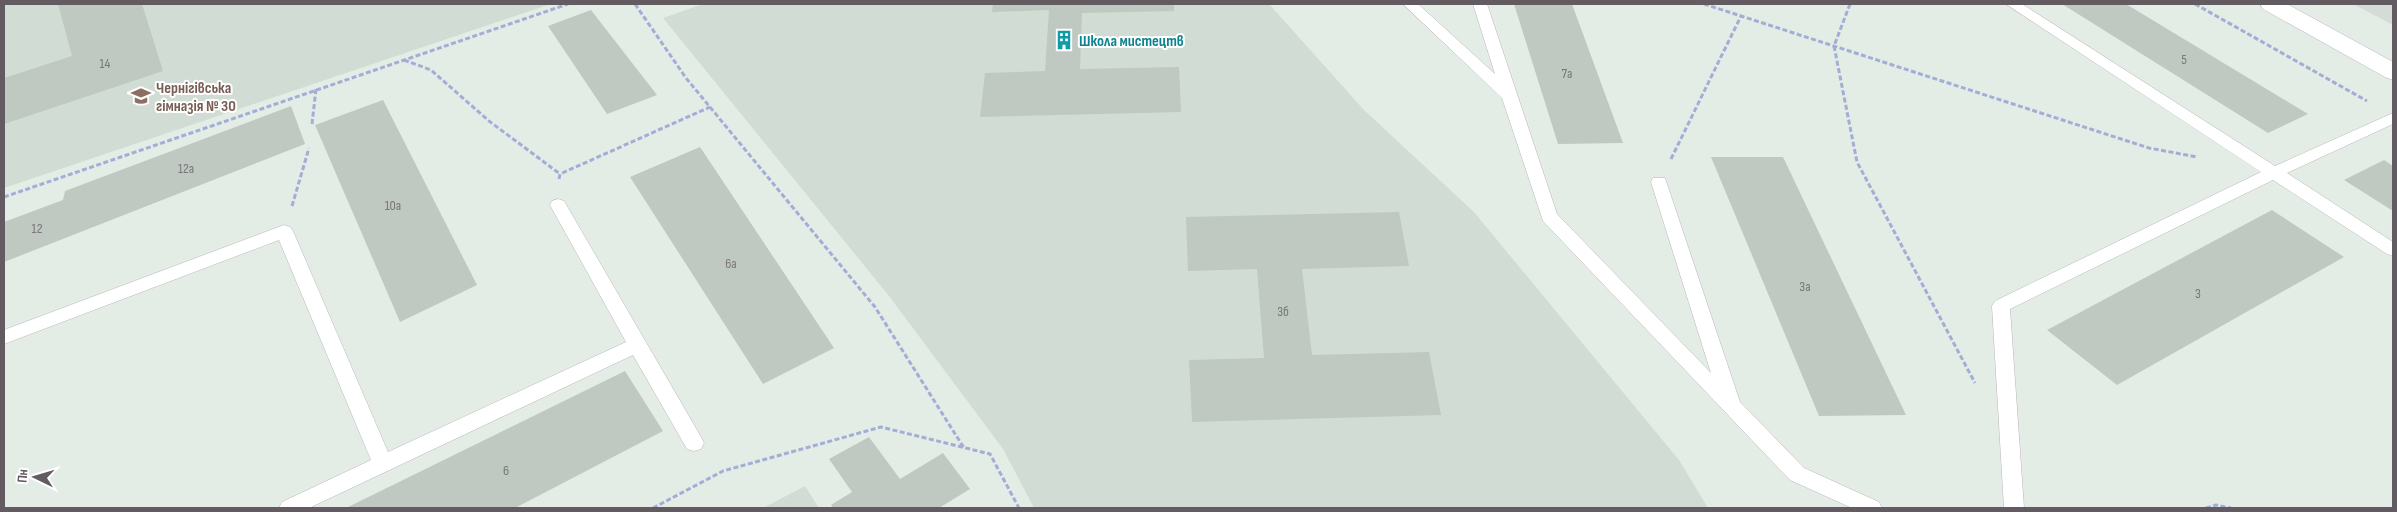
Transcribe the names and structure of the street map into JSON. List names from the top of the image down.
{
  "places": {
    "building": ["Школа мистецтв"],
    "school or university": ["Чернігівська гімназія № 30"]
  },
  "house_numbers": [
    "5",
    "14",
    "7а",
    "12а",
    "10а",
    "12",
    "6а",
    "3а",
    "3",
    "3б",
    "6"
  ],
  "north": "left"
}
